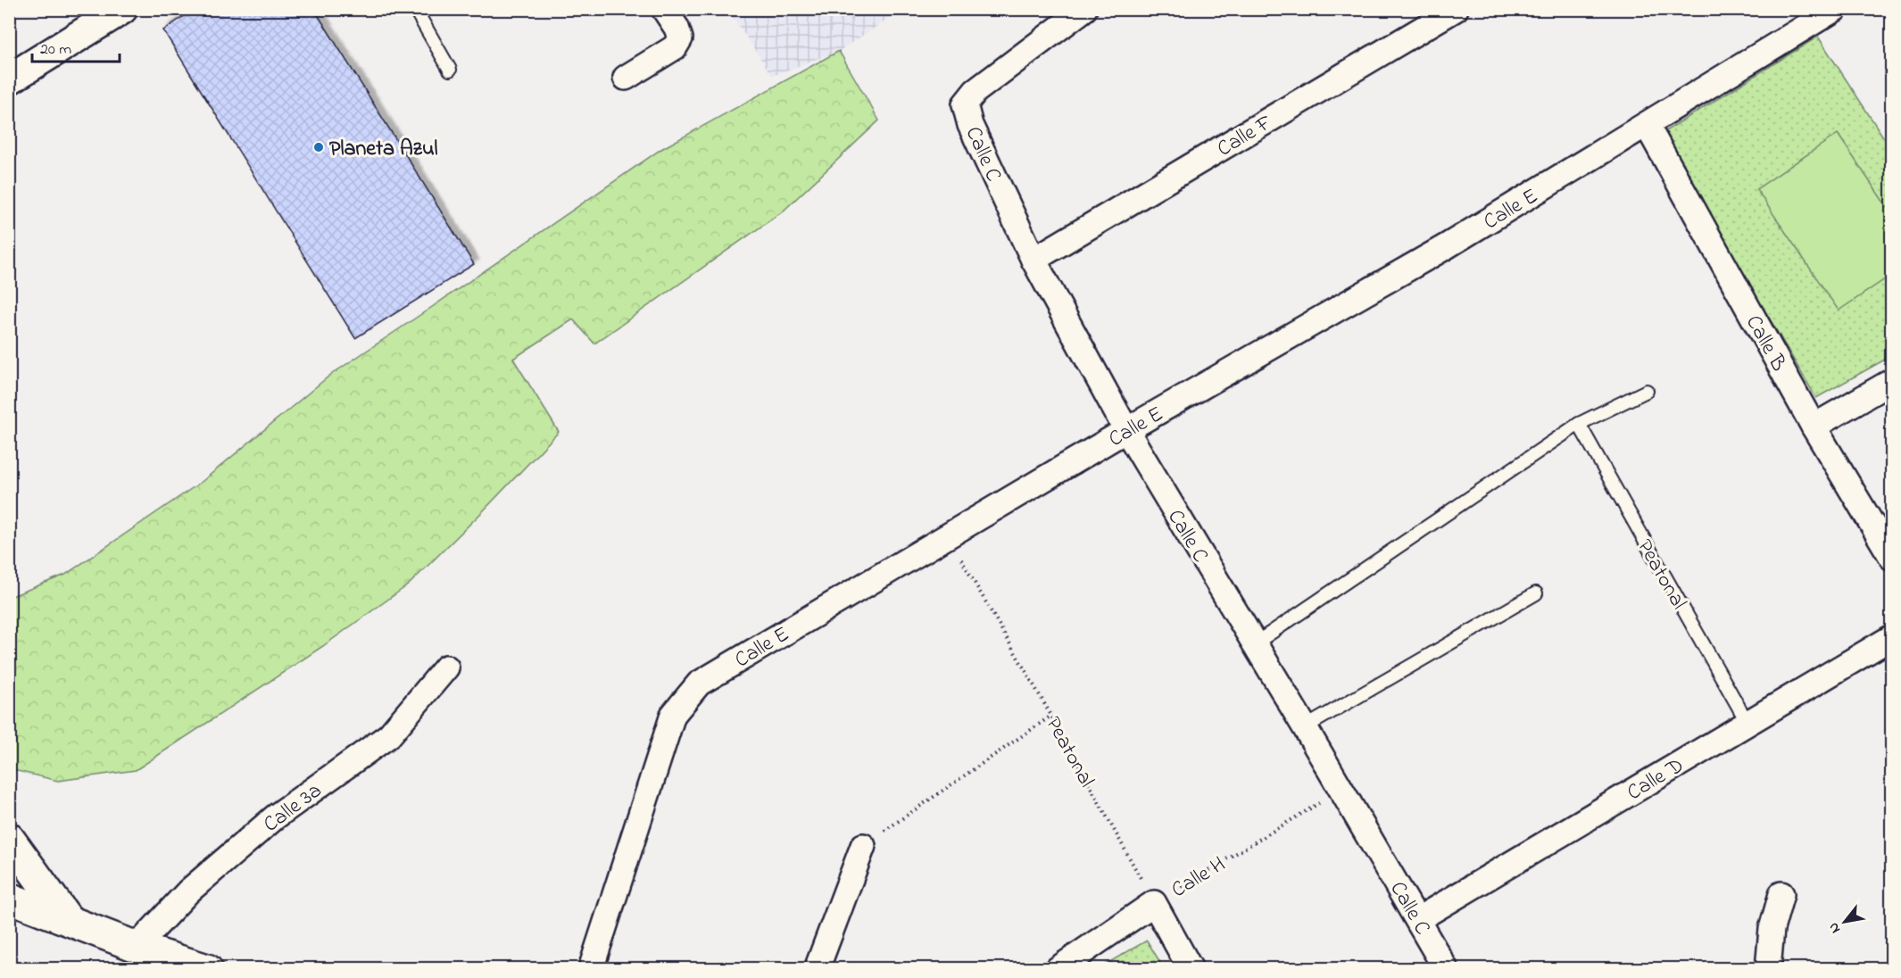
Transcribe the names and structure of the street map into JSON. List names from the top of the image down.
{
  "streets": {
    "street": [
      "Calle F",
      "Calle C",
      "Calle E",
      "Calle B",
      "Calle D",
      "Calle 3a",
      "Calle H"
    ],
    "lane": ["Peatonal"]
  },
  "crossings": [
    ["Calle F", "Calle C"],
    ["Calle C", "Calle E"],
    ["Calle C", "Calle D"],
    ["Calle C", "Calle H"],
    ["Calle E", "Calle B"],
    ["Calle E", "Peatonal"],
    ["Peatonal", "Calle D"],
    ["Peatonal", "Calle H"]
  ],
  "places": ["Planeta Azul"],
  "scale_bar": "20 m",
  "north": "bottom left"
}
